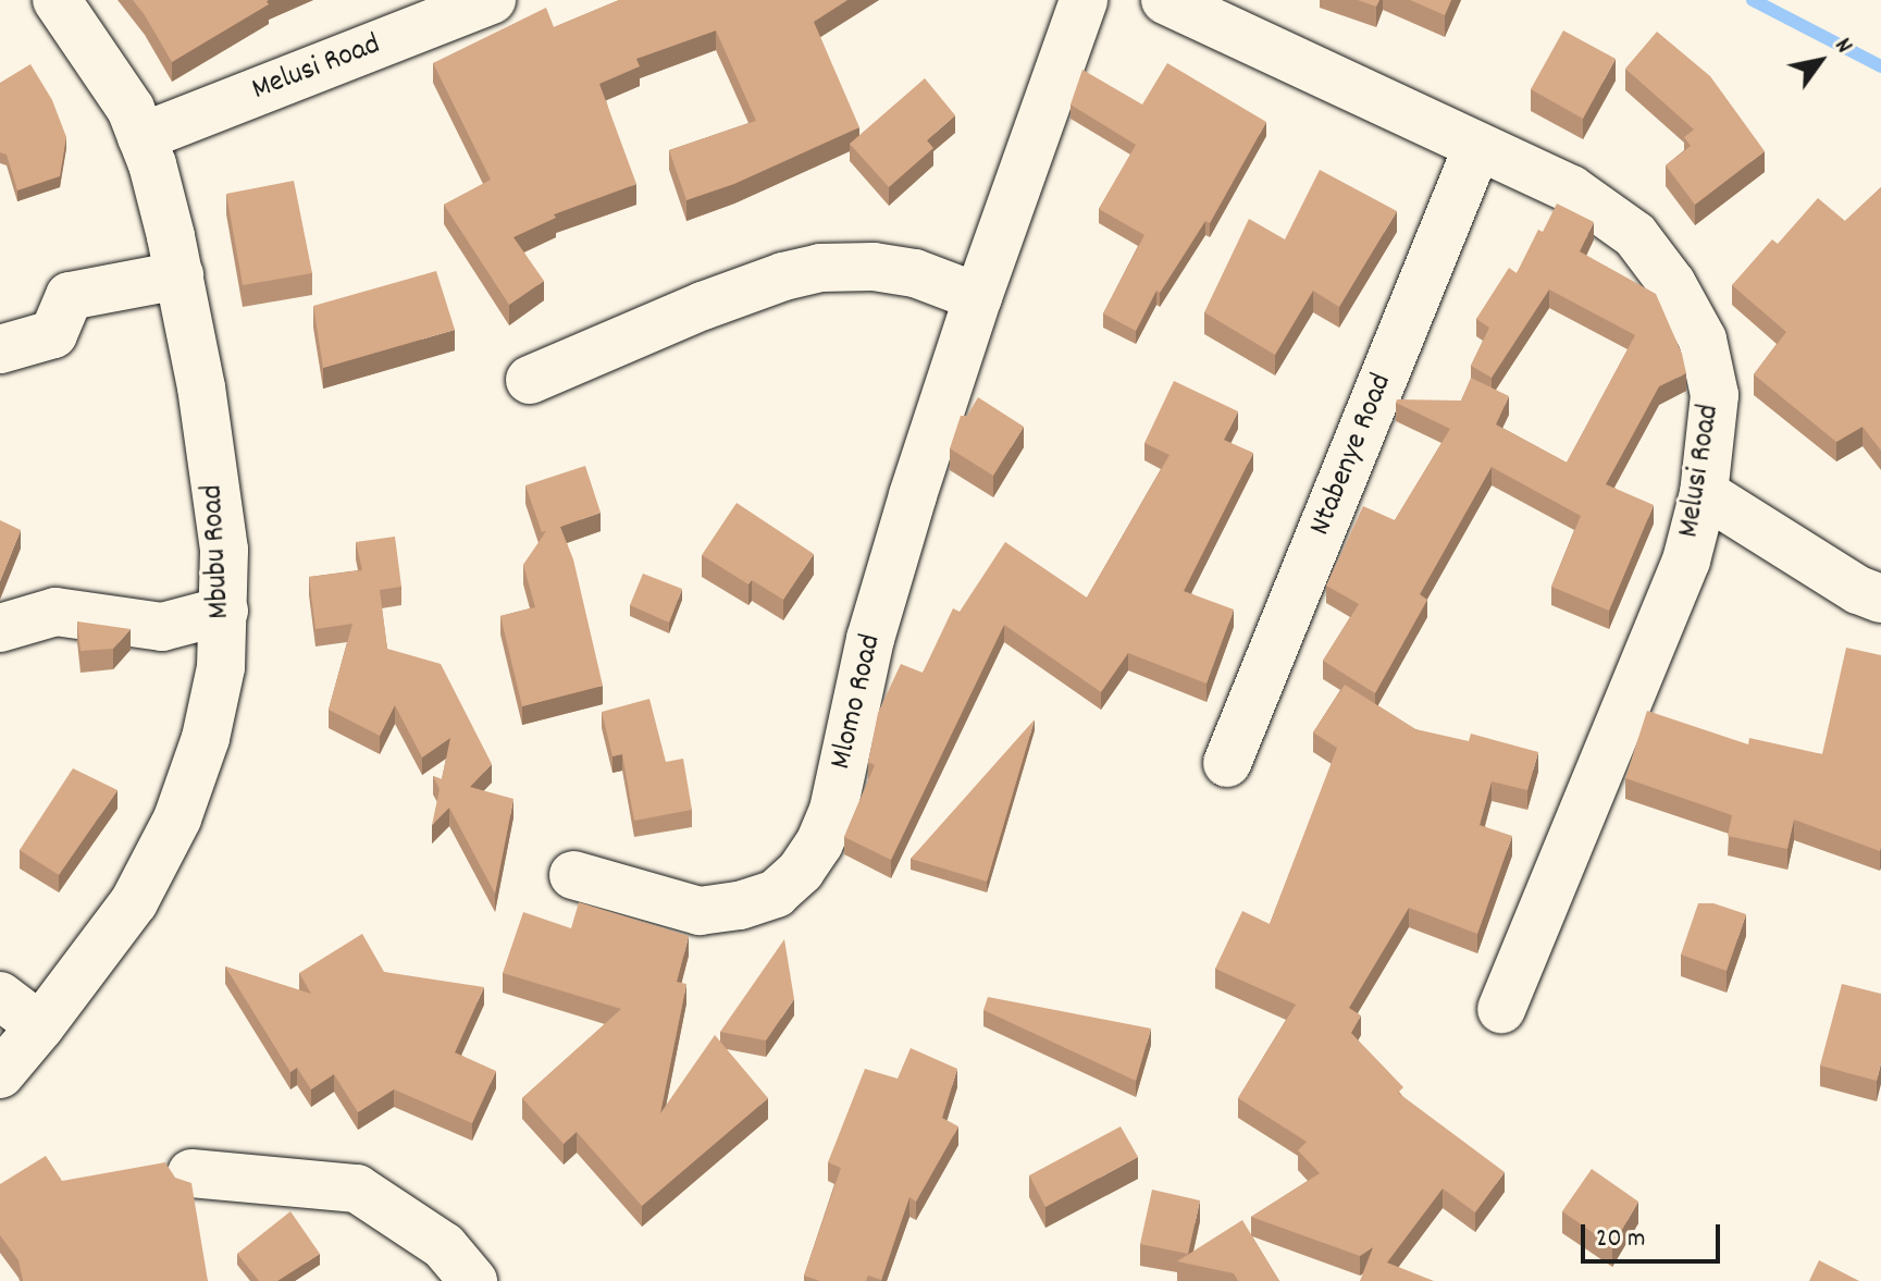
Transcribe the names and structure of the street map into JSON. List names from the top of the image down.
{
  "streets": {
    "street": [
      "Melusi Road",
      "Ntabenye Road",
      "Mbubu Road",
      "Mlomo Road"
    ]
  },
  "crossings": [
    ["Melusi Road", "Ntabenye Road"],
    ["Melusi Road", "Mbubu Road"]
  ],
  "scale_bar": "20 m",
  "north": "top right"
}
